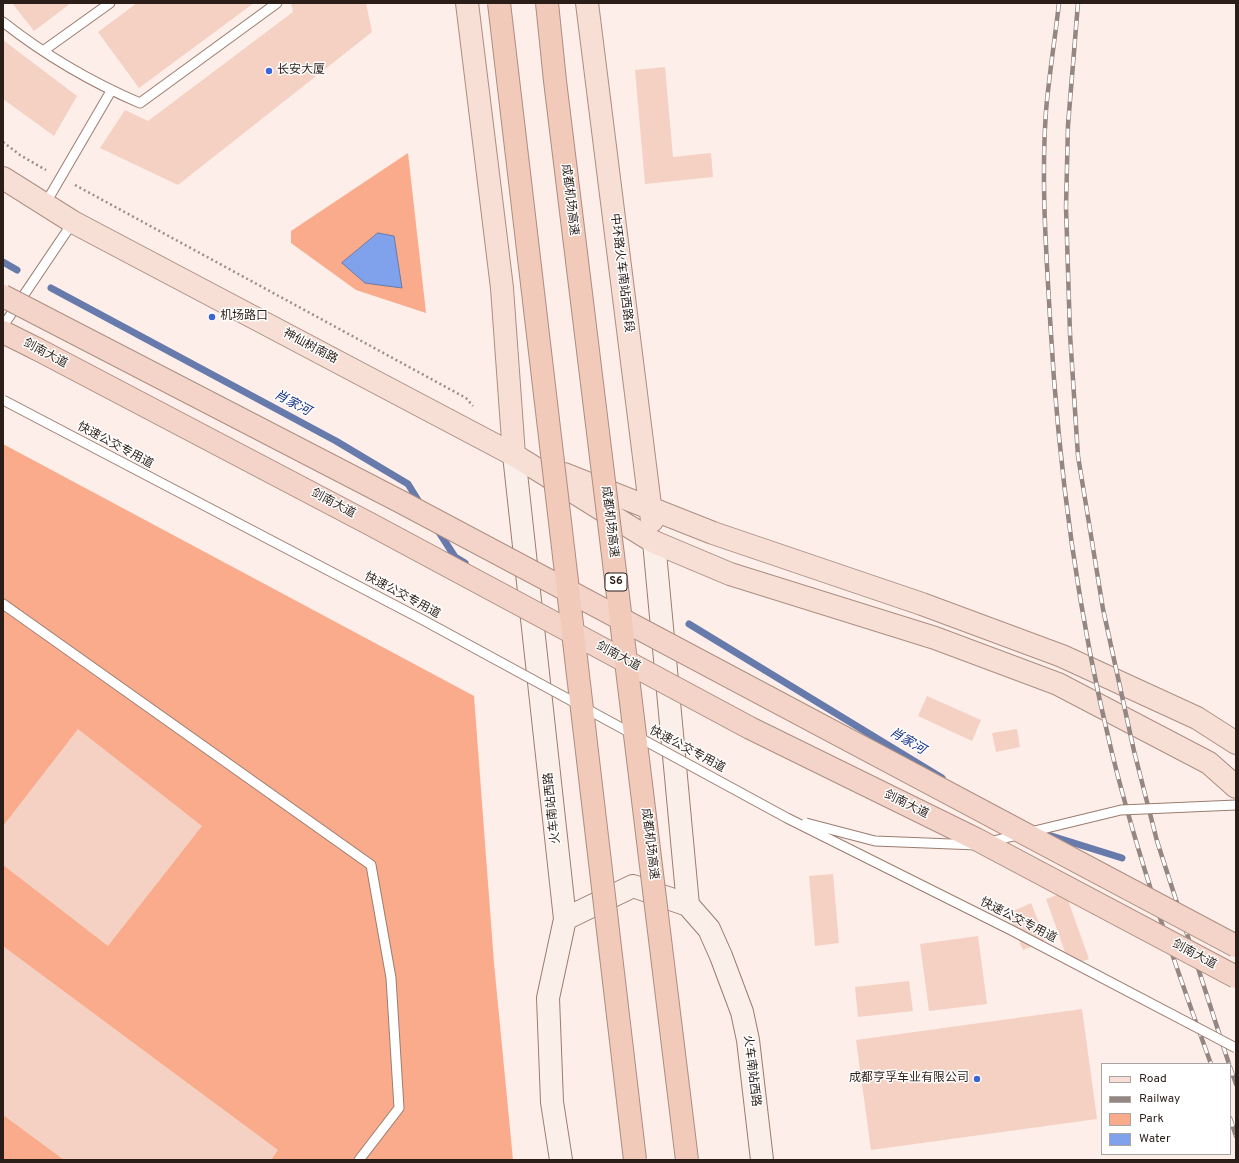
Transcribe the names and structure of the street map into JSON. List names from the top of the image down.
{
  "streets": {
    "highway": ["成都机场高速", "剑南大道", "S6"],
    "main road": ["中环路火车南站西路段", "神仙树南路", "火车南站西路"],
    "lane": ["快速公交专用道"]
  },
  "crossings": [
    ["神仙树南路", "火车南站西路"]
  ],
  "water": ["肖家河"],
  "places": ["长安大厦", "机场路口", "成都亨孚车业有限公司"],
  "legend": [
    "Road",
    "Railway",
    "Park",
    "Water"
  ]
}
